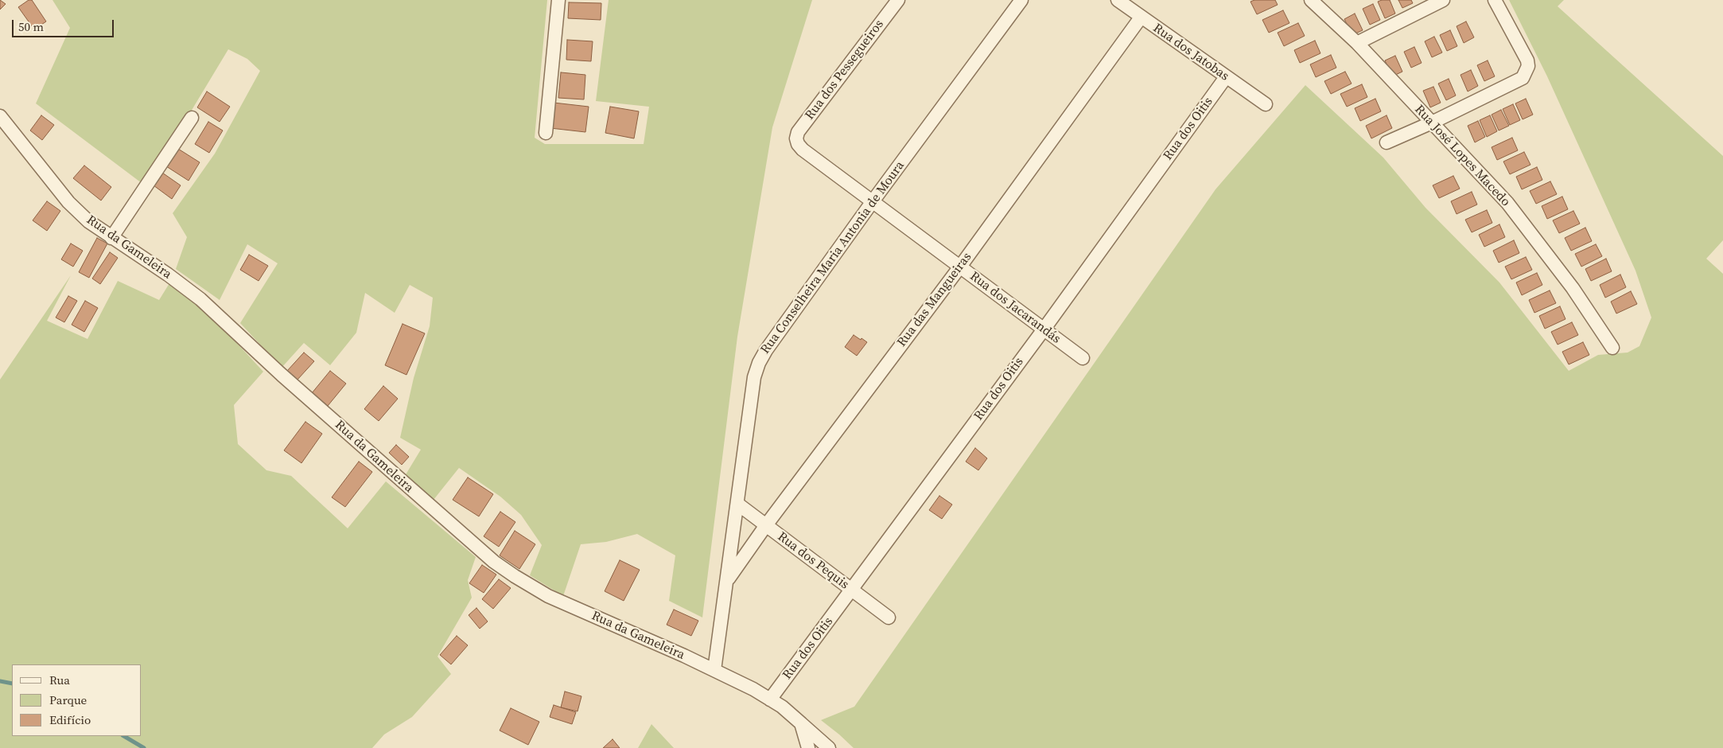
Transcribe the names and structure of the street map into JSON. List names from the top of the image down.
{
  "streets": {
    "street": [
      "Rua dos Jatobas",
      "Rua dos Pessegueiros",
      "Rua dos Oitis",
      "Rua José Lopes Macedo",
      "Rua da Gameleira",
      "Rua Conselheira Maria Antonia de Moura",
      "Rua das Mangueiras",
      "Rua dos Jacarandás",
      "Rua dos Pequis"
    ]
  },
  "crossings": [
    ["Rua dos Jatobas", "Rua dos Oitis"],
    ["Rua dos Jatobas", "Rua das Mangueiras"],
    ["Rua dos Pessegueiros", "Rua dos Jacarandás"],
    ["Rua dos Oitis", "Rua da Gameleira"],
    ["Rua dos Oitis", "Rua dos Jacarandás"],
    ["Rua dos Oitis", "Rua dos Pequis"],
    ["Rua da Gameleira", "Rua Conselheira Maria Antonia de Moura"],
    ["Rua Conselheira Maria Antonia de Moura", "Rua das Mangueiras"],
    ["Rua Conselheira Maria Antonia de Moura", "Rua dos Jacarandás"],
    ["Rua Conselheira Maria Antonia de Moura", "Rua dos Pequis"],
    ["Rua das Mangueiras", "Rua dos Jacarandás"],
    ["Rua das Mangueiras", "Rua dos Pequis"]
  ],
  "legend": ["Rua", "Parque", "Edifício"],
  "scale_bar": "50 m"
}
